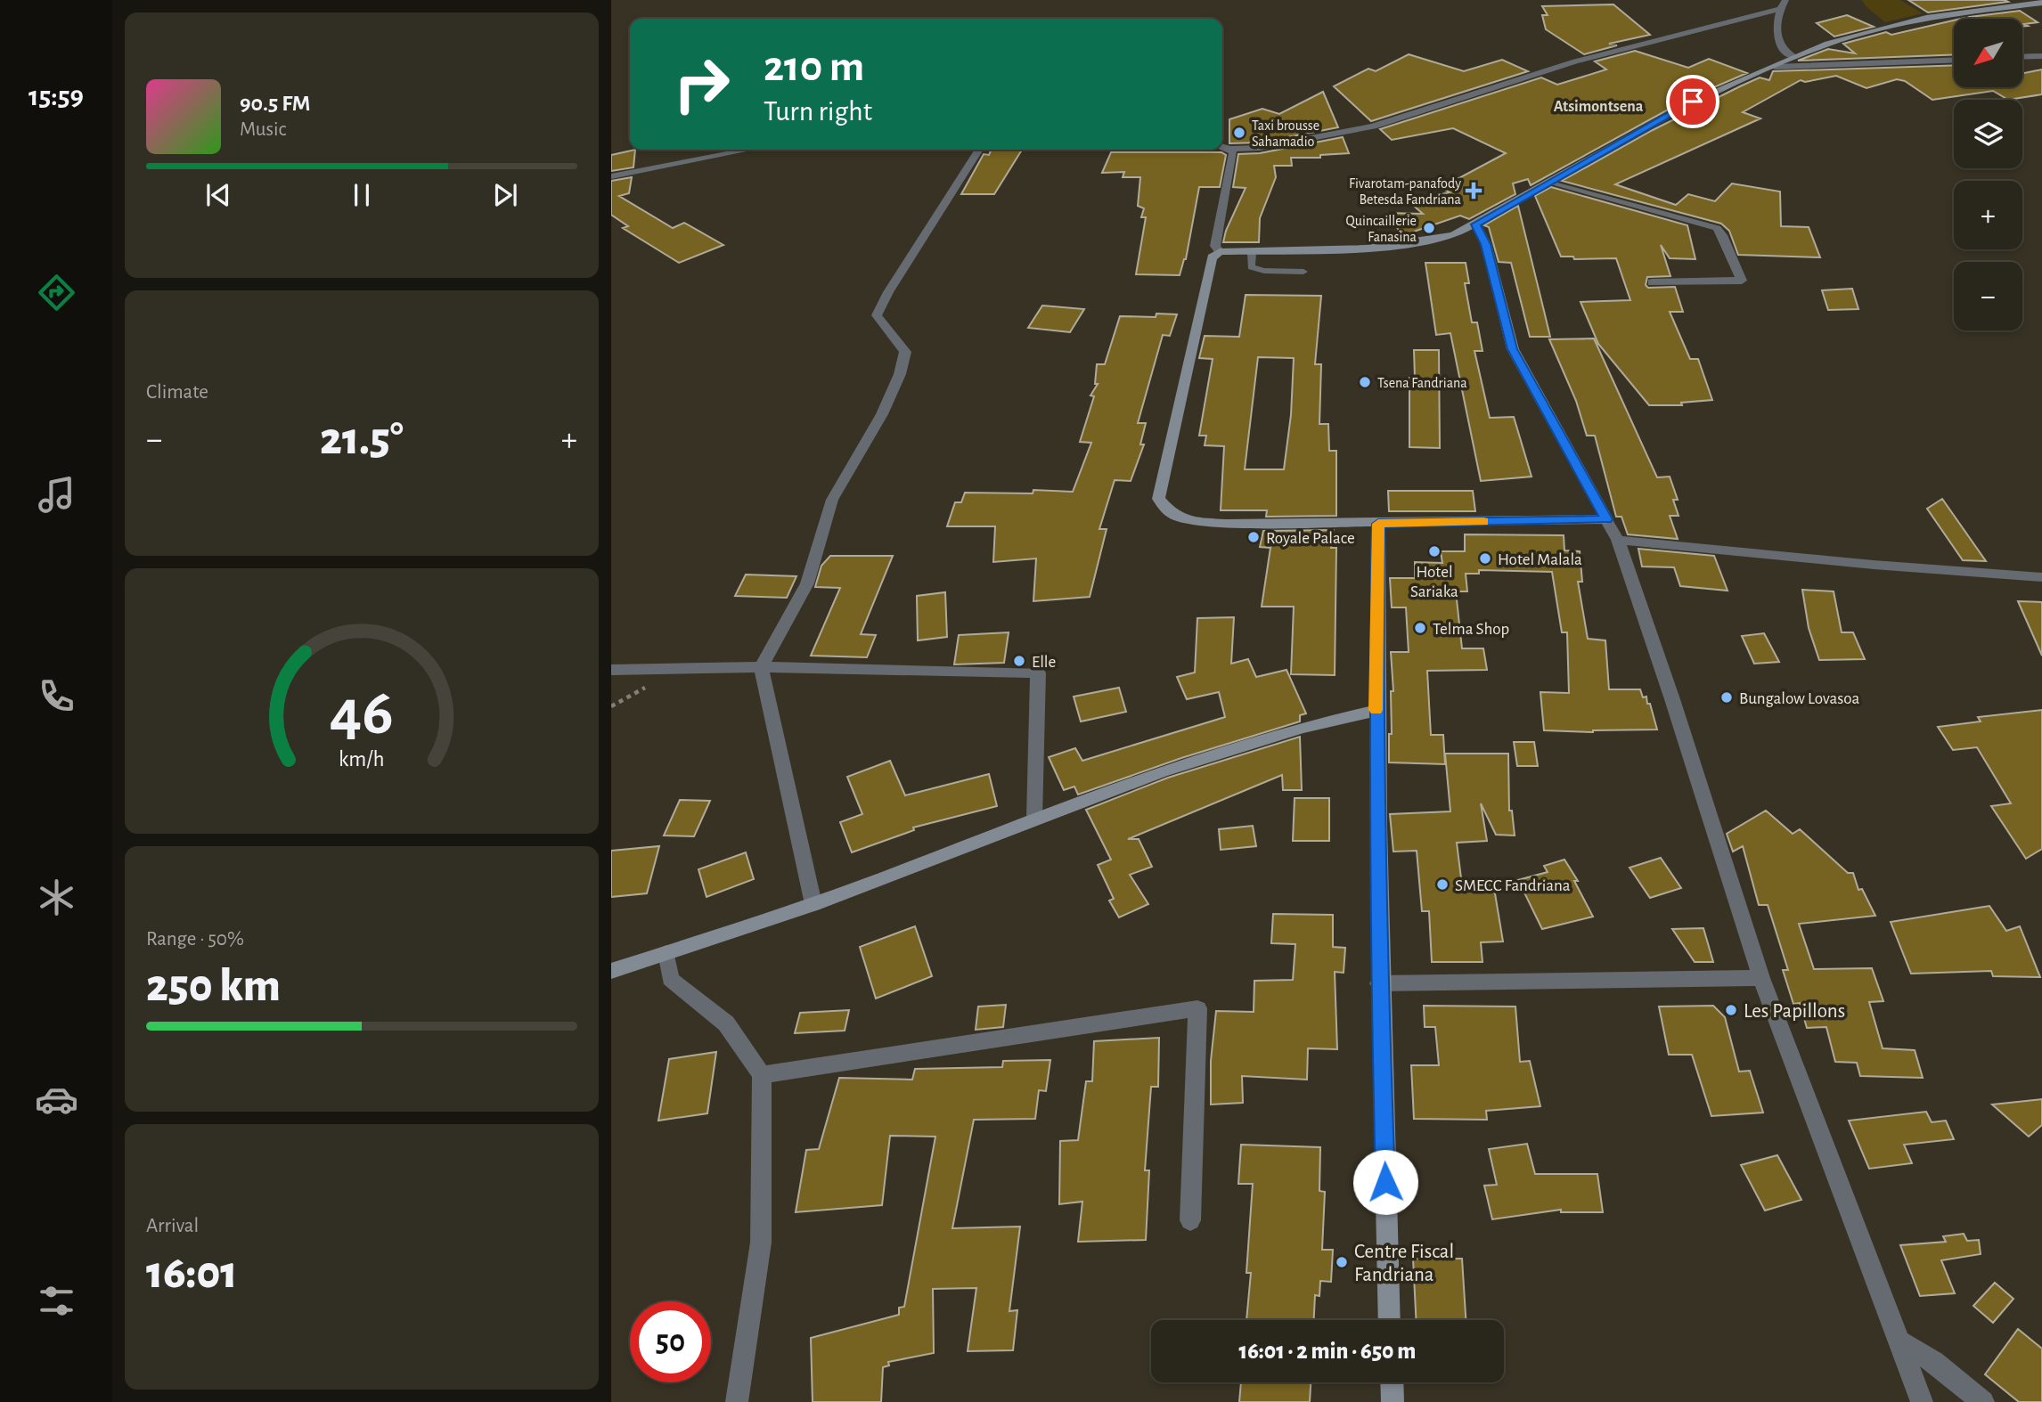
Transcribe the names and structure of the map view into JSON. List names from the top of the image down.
{
  "districts": ["Atsimontsena"],
  "places": {
    "other": [
      "Taxi brousse Sahamadio",
      "Quincaillerie Fanasina",
      "Tsena Fandriana",
      "Royale Palace",
      "Hotel Sariaka",
      "Hotel Malala",
      "Telma Shop",
      "Elle",
      "Bungalow Lovasoa",
      "SMECC Fandriana",
      "Les Papillons",
      "Centre Fiscal Fandriana"
    ],
    "health": ["Fivarotam-panafody Betesda Fandriana"]
  },
  "north": "bottom left",
  "page": {
    "tabs": "15:59",
    "map_buttons": ["+", "−"],
    "turn": ["210 m", "Turn right"],
    "song": ["90.5 FM", "Music"],
    "tile": [
      "Climate",
      ["Range · 50%", "250 km"],
      ["Arrival", "16:01"]
    ],
    "heat": ["−", "21.5°", "+"],
    "limit": "50",
    "trip": "16:01 · 2 min · 650 m",
    "gauge": ["46", "km/h"]
  }
}
